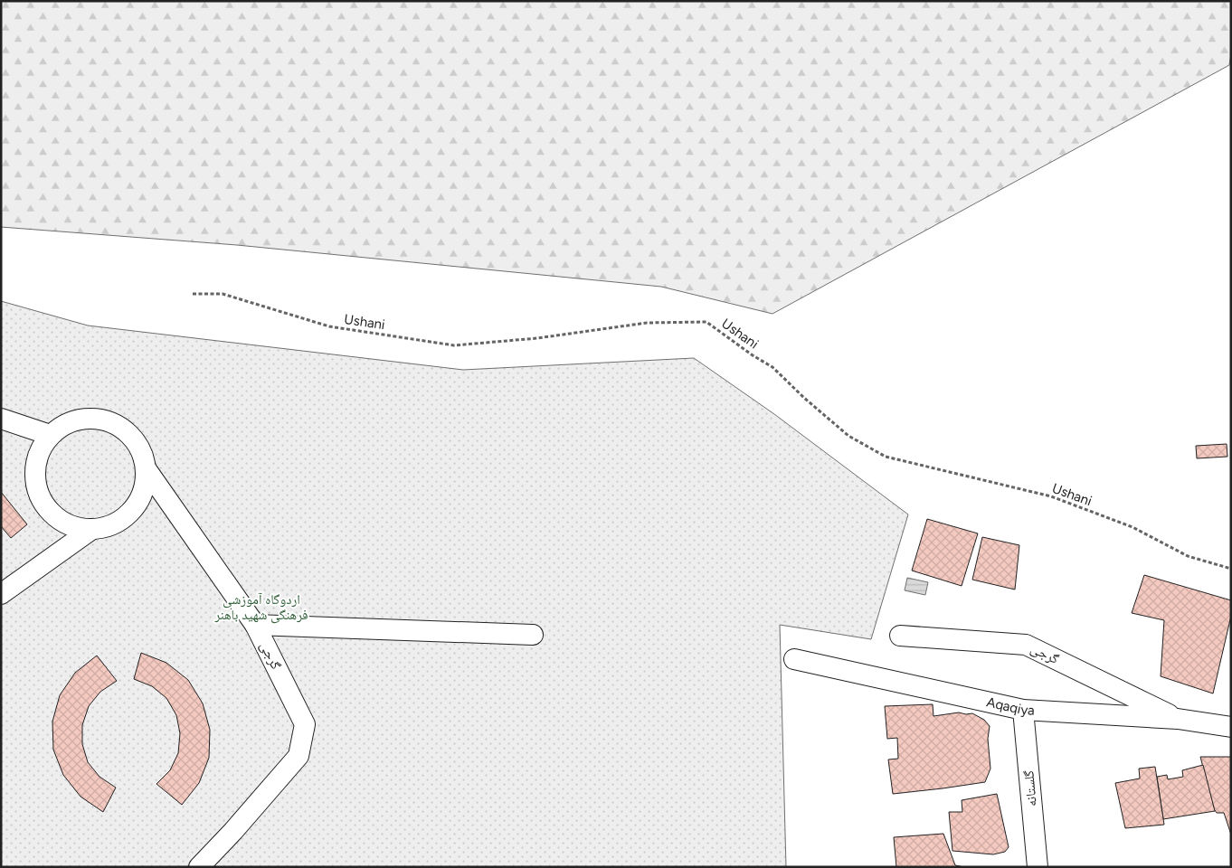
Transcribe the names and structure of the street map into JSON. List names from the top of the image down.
{
  "streets": {
    "street": ["گرجی", "Aqaqiya", "گلستانه"],
    "path": ["Ushani"]
  },
  "crossings": [
    ["گرجی", "Aqaqiya"],
    ["Aqaqiya", "گلستانه"]
  ],
  "parks": ["اردوگاه آموزشی فرهنگی شهید باهنر"]
}
